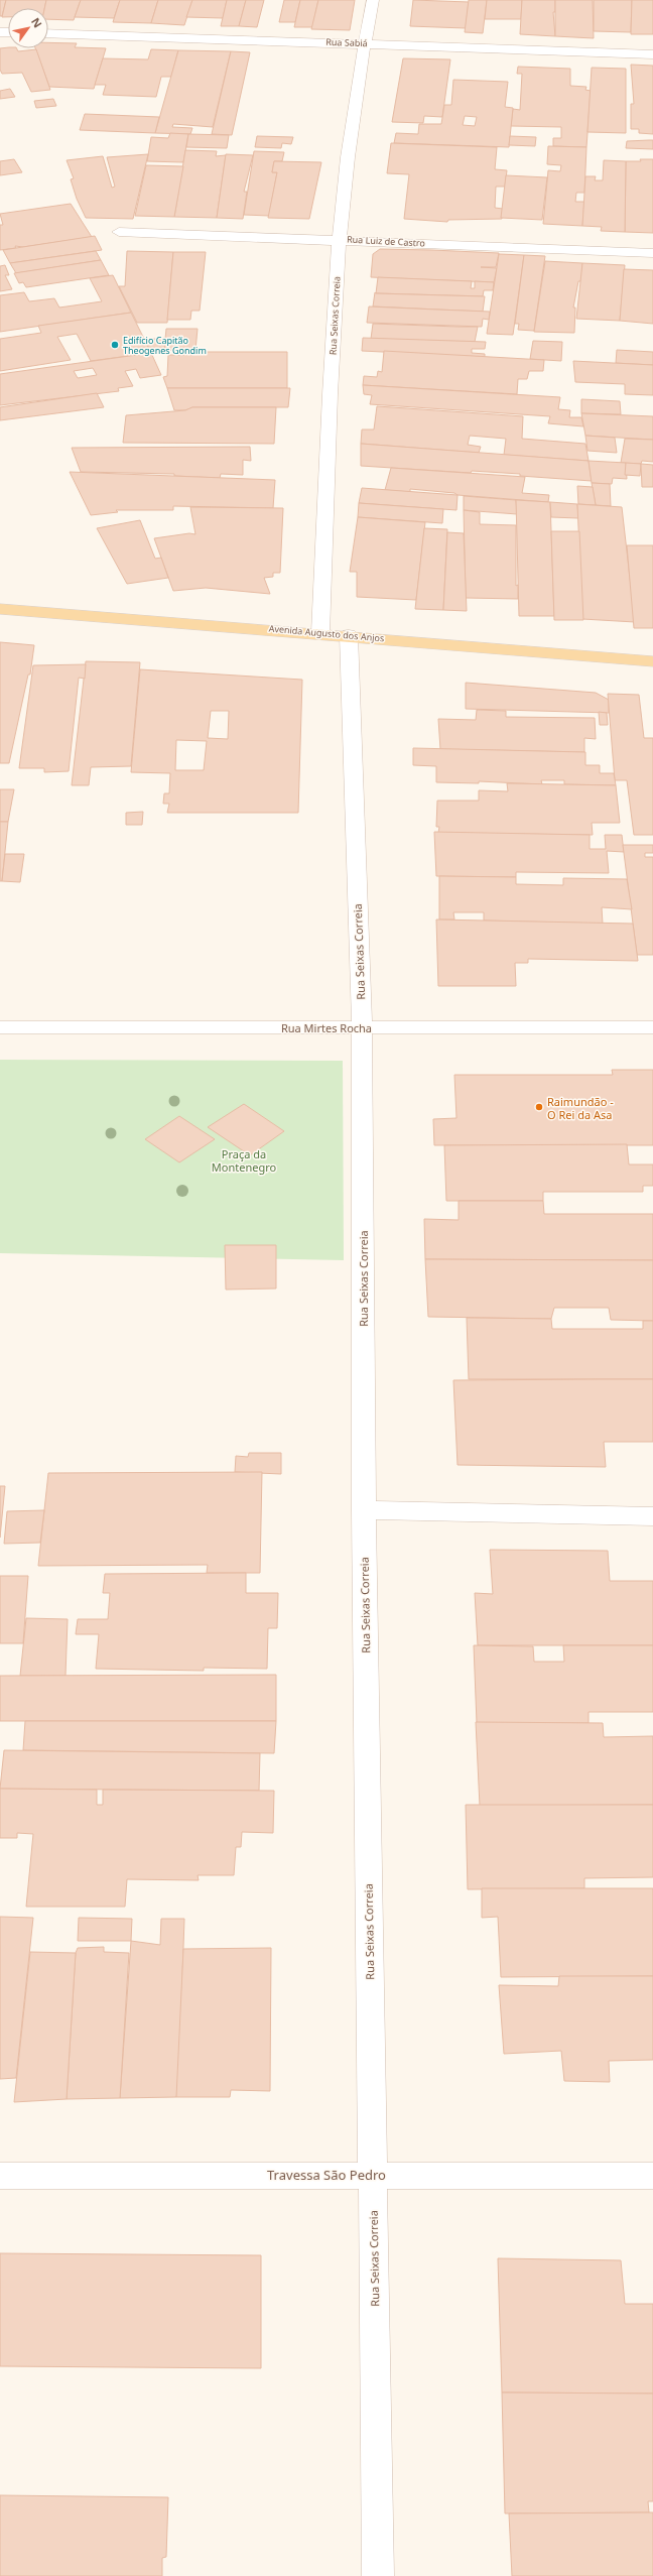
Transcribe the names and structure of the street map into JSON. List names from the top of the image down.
{
  "streets": {
    "main road": ["Avenida Augusto dos Anjos"],
    "street": [
      "Rua Sabiá",
      "Rua Luiz de Castro",
      "Rua Seixas Correia",
      "Rua Mirtes Rocha",
      "Travessa São Pedro"
    ]
  },
  "crossings": [
    ["Rua Sabiá", "Rua Seixas Correia"],
    ["Rua Luiz de Castro", "Rua Seixas Correia"],
    ["Rua Seixas Correia", "Avenida Augusto dos Anjos"],
    ["Rua Seixas Correia", "Rua Mirtes Rocha"],
    ["Rua Seixas Correia", "Travessa São Pedro"]
  ],
  "parks": ["Praça da Montenegro"],
  "places": ["Edifício Capitão Theogenes Gondim", "Raimundão - O Rei da Asa"],
  "north": "top right"
}
